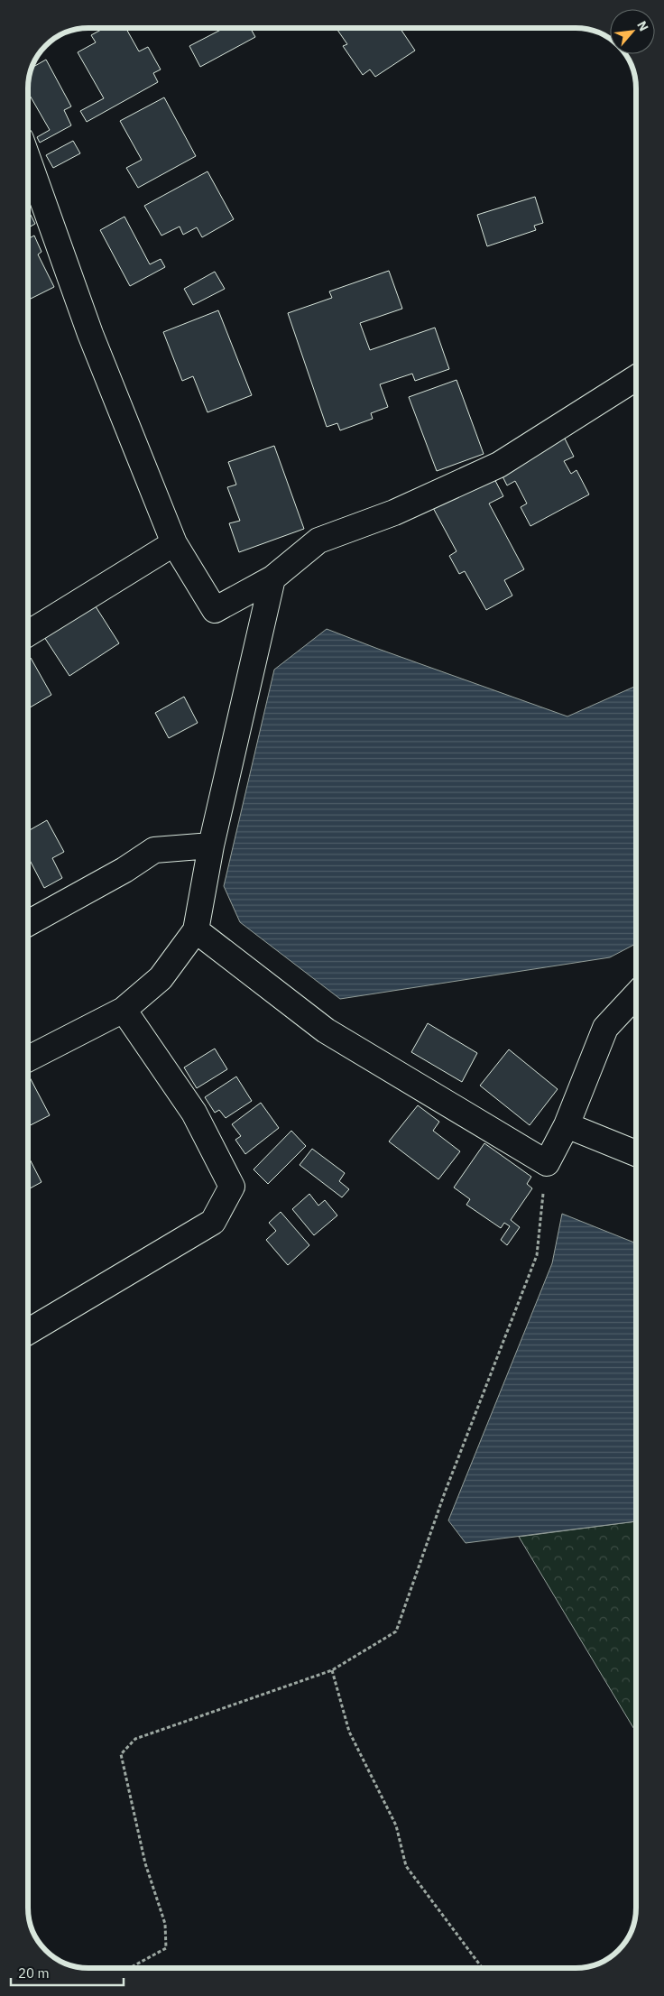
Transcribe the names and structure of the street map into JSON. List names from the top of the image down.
{
  "scale_bar": "20 m",
  "north": "top right"
}
